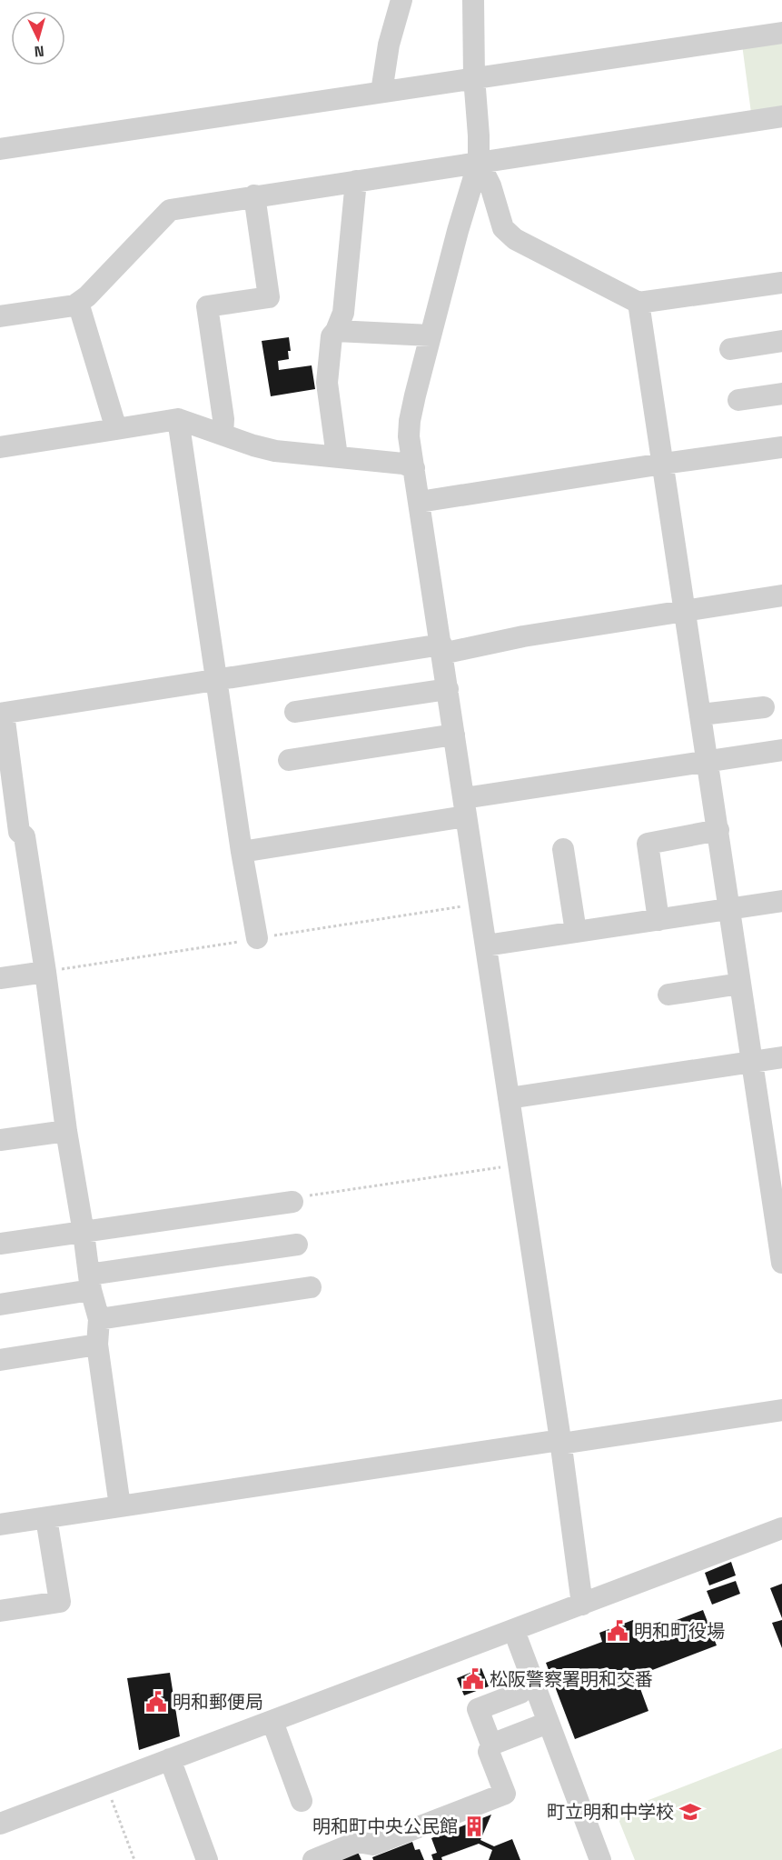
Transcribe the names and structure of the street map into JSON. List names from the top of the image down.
{
  "places": {
    "public building": ["明和町役場", "松阪警察署明和交番", "明和郵便局"],
    "school or university": ["町立明和中学校"],
    "building": ["明和町中央公民館"]
  },
  "north": "bottom"
}
